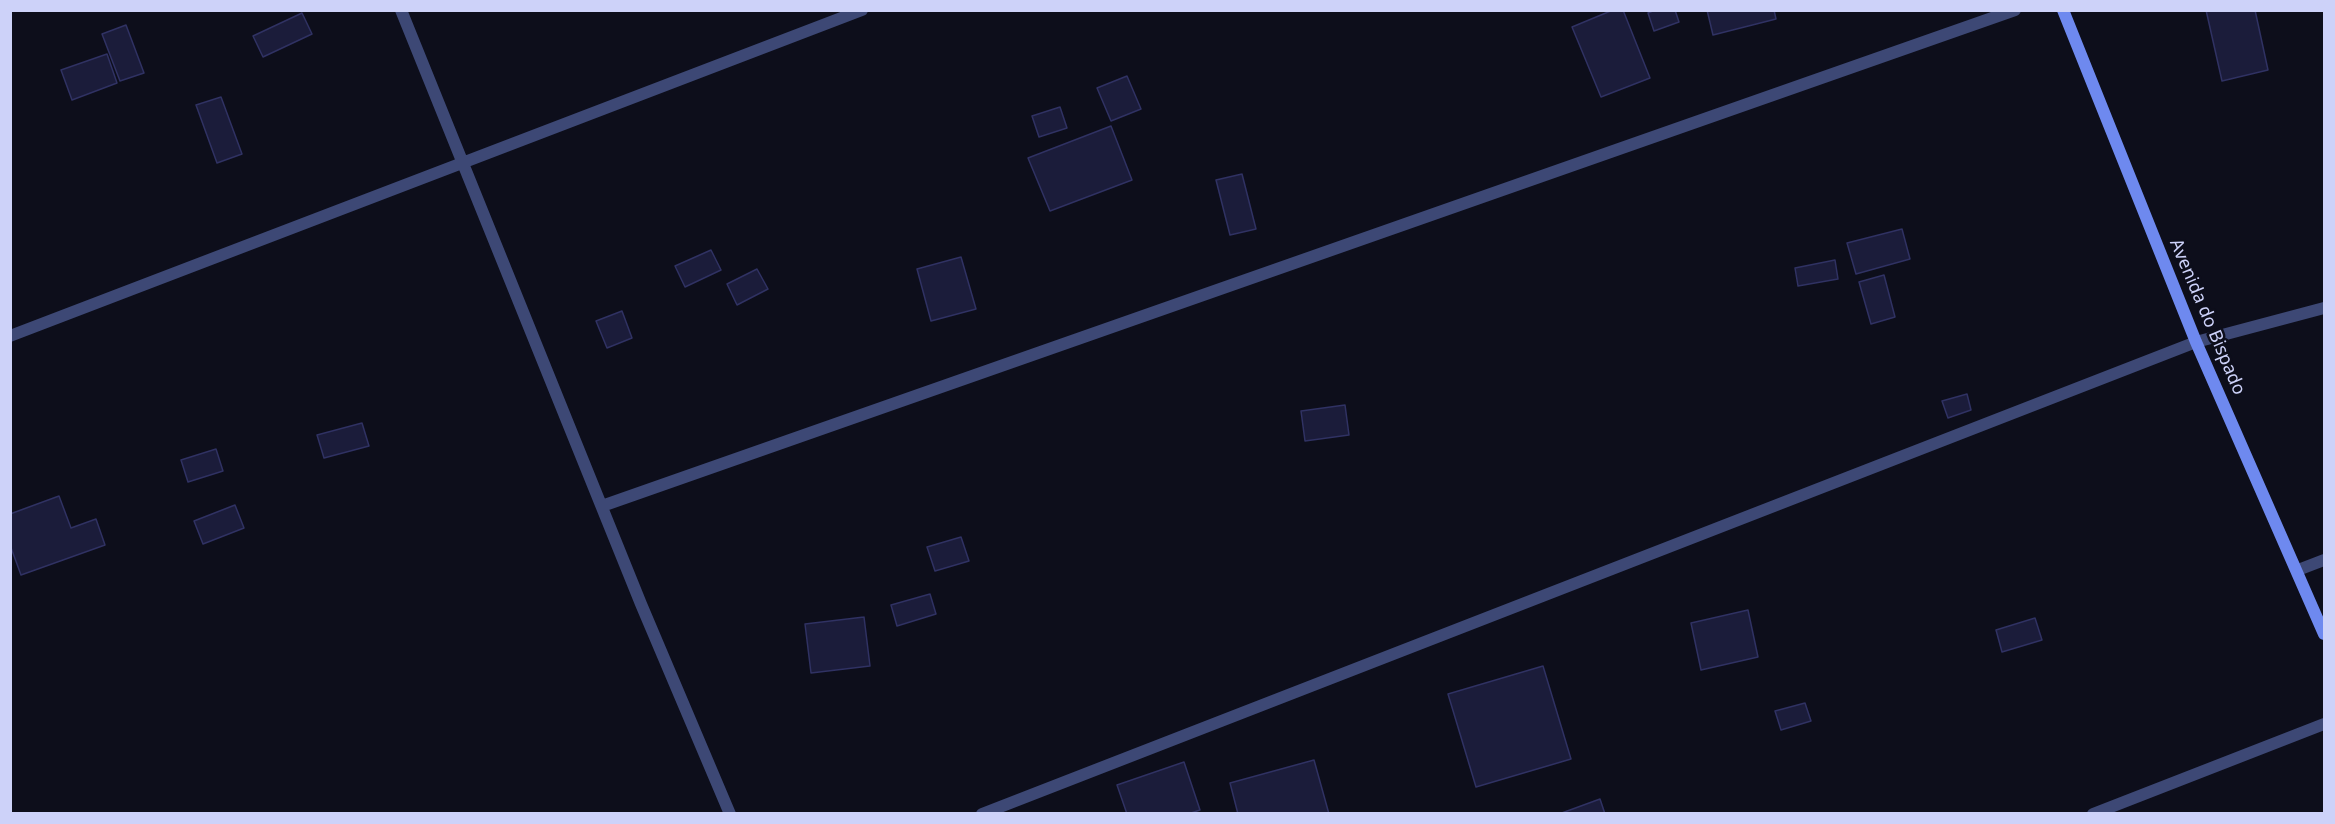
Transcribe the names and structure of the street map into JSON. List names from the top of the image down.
{
  "streets": {
    "main road": ["Avenida do Bispado"]
  }
}
